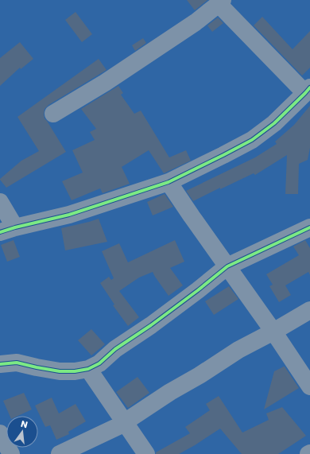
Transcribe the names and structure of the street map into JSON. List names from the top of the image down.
{
  "north": "top"
}
